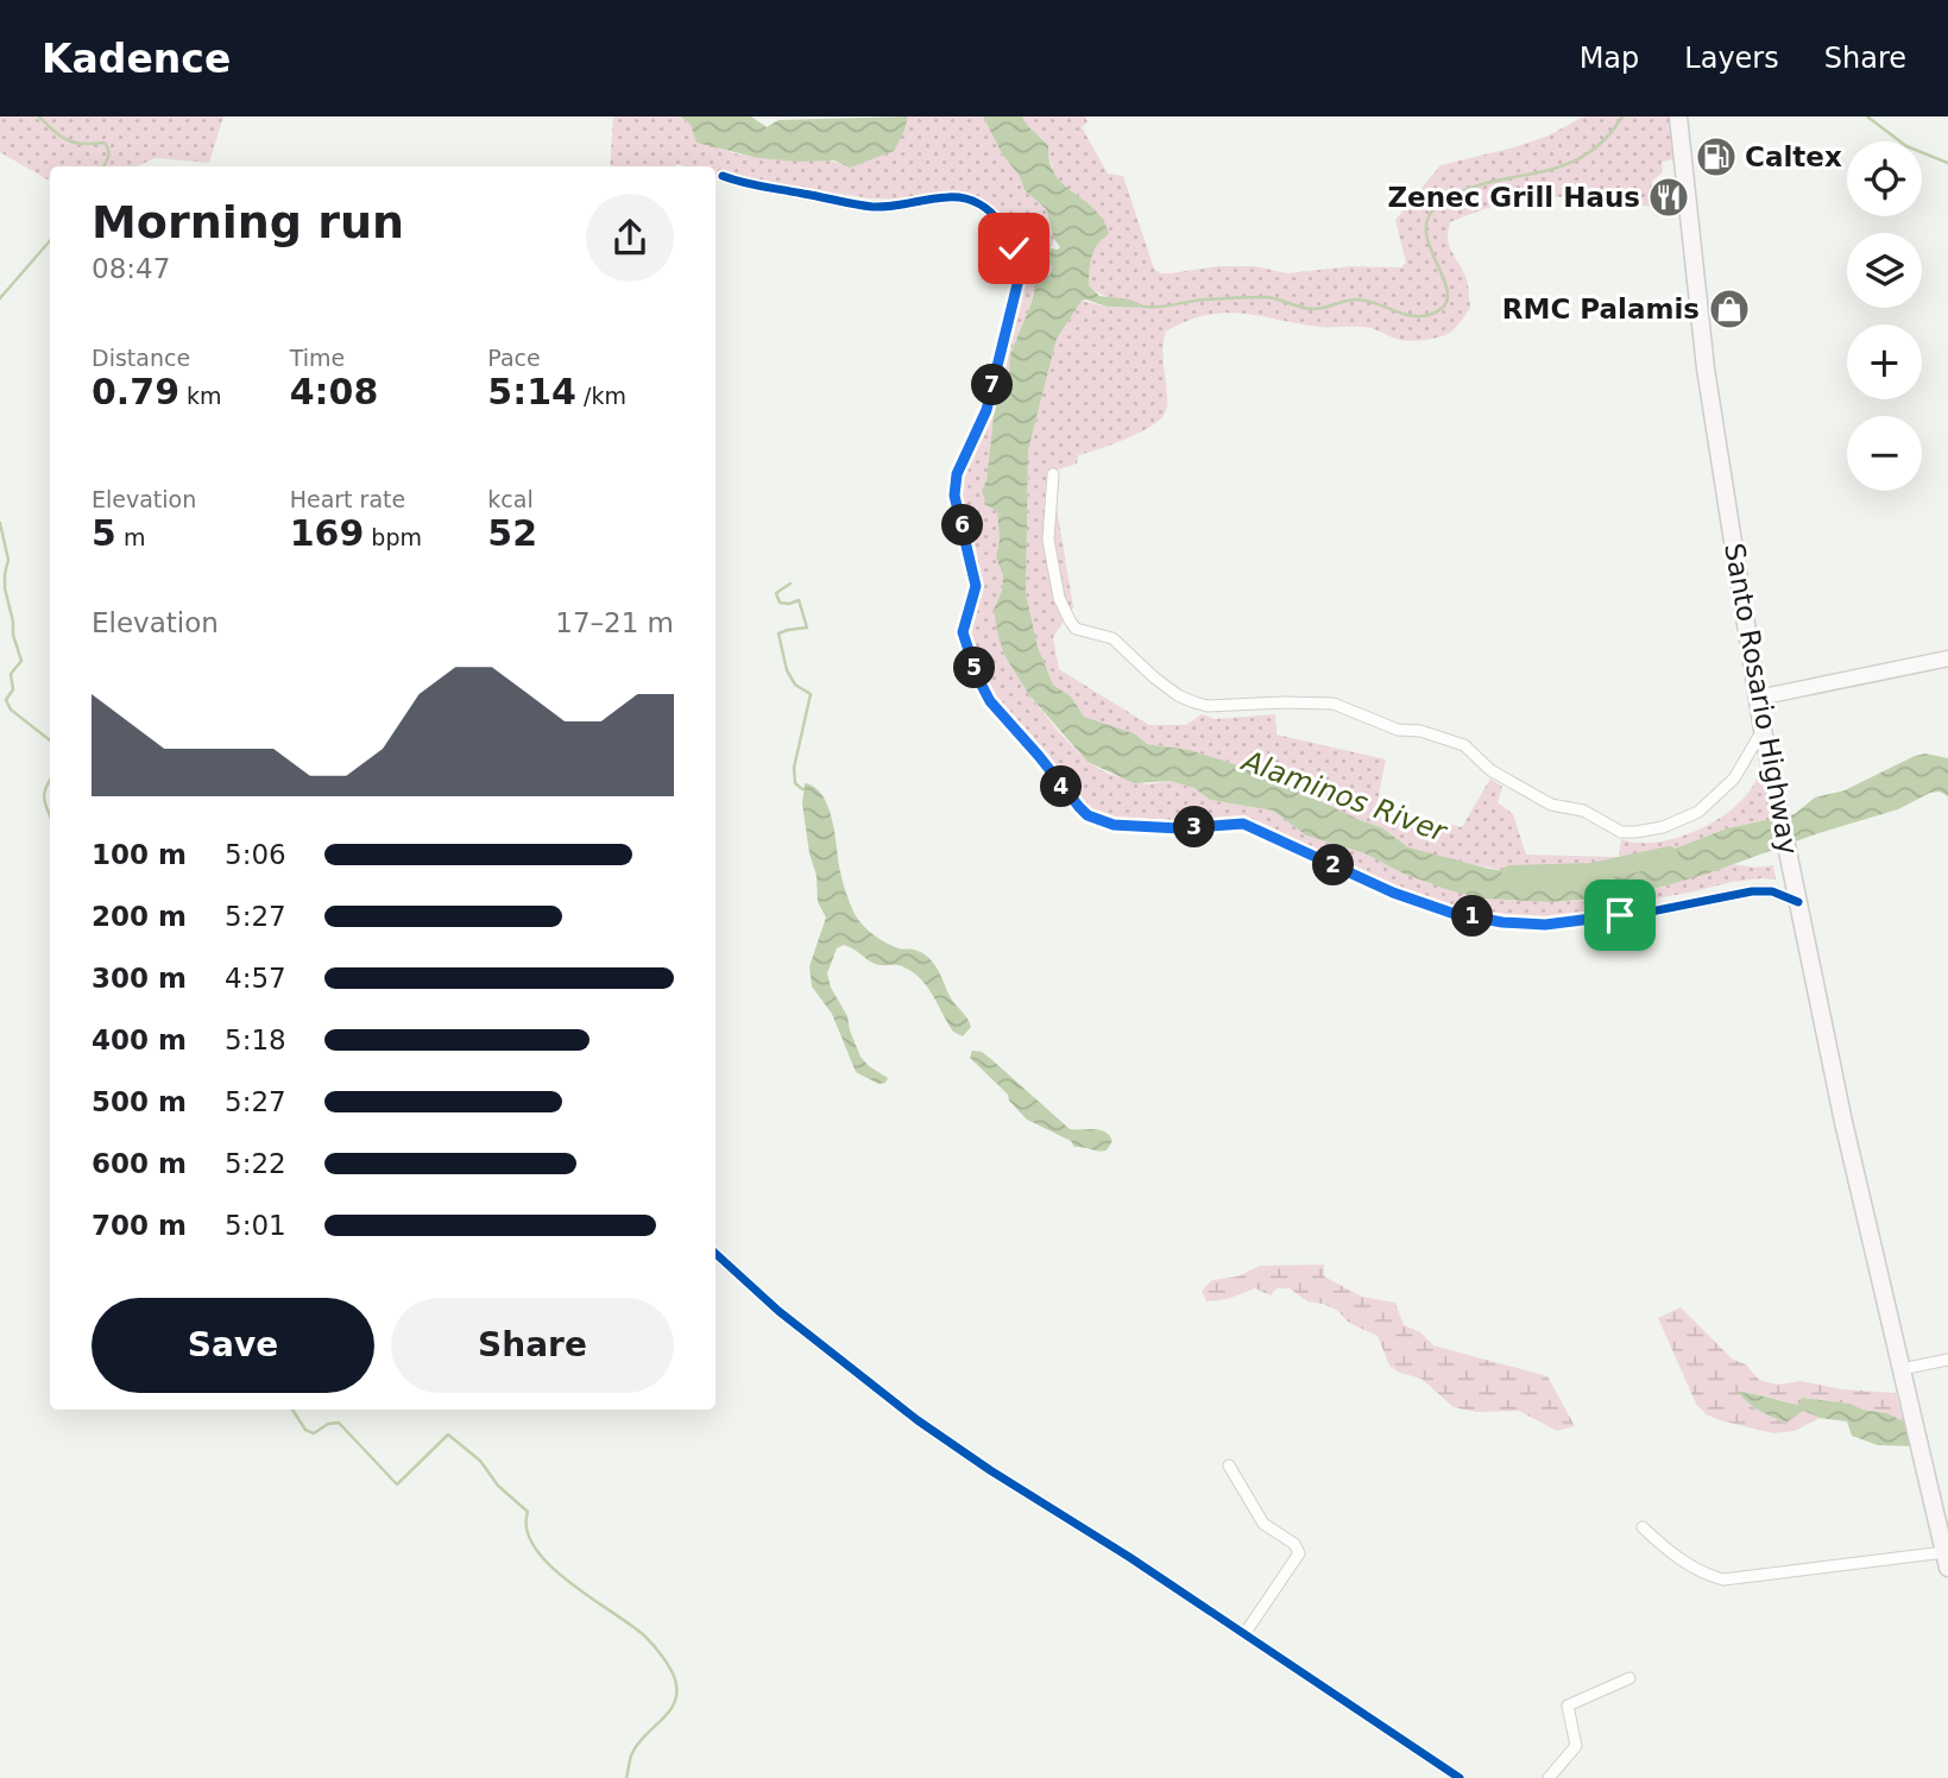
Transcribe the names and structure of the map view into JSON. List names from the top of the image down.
{
  "streets": {
    "main road": ["Santo Rosario Highway"]
  },
  "water": ["Alaminos River"],
  "places": {
    "fuel station": ["Caltex"],
    "restaurant": ["Zenec Grill Haus"],
    "shop": ["RMC Palamis"]
  },
  "page": {
    "header": "Kadence",
    "nav": ["Map", "Layers", "Share"],
    "map_buttons": ["+", "−"],
    "heading": ["Morning run", "08:47"],
    "stats": [
      ["Distance", "0.79 km"],
      ["Time", "4:08"],
      ["Pace", "5:14 /km"],
      ["Elevation", "5 m"],
      ["Heart rate", "169 bpm"],
      ["kcal", "52"]
    ],
    "pins": [
      "7",
      "6",
      "5",
      "4",
      "3",
      "2",
      "1"
    ],
    "chart": ["Elevation", "17–21 m"],
    "list": [
      {
        "name": "100 m",
        "note": "5:06"
      },
      {
        "name": "200 m",
        "note": "5:27"
      },
      {
        "name": "300 m",
        "note": "4:57"
      },
      {
        "name": "400 m",
        "note": "5:18"
      },
      {
        "name": "500 m",
        "note": "5:27"
      },
      {
        "name": "600 m",
        "note": "5:22"
      },
      {
        "name": "700 m",
        "note": "5:01"
      }
    ],
    "buttons": ["Save", "Share"]
  }
}
